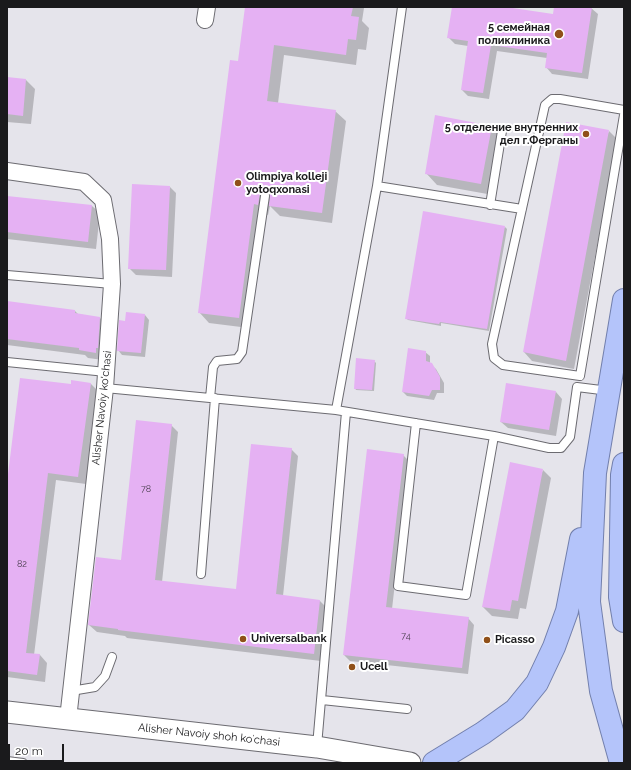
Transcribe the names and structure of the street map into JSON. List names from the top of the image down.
{
  "streets": {
    "street": ["Alisher Navoiy ko'chasi", "Alisher Navoiy shoh koʻchasi"]
  },
  "crossings": [
    ["Alisher Navoiy ko'chasi", "Alisher Navoiy shoh koʻchasi"]
  ],
  "places": [
    "5 семейная поликлиника",
    "5 отделение внутренних дел г.Ферганы",
    "Olimpiya kolleji yotoqxonasi",
    "Universalbank",
    "Picasso",
    "Ucell"
  ],
  "house_numbers": ["78", "82", "74"],
  "scale_bar": "20 m"
}
